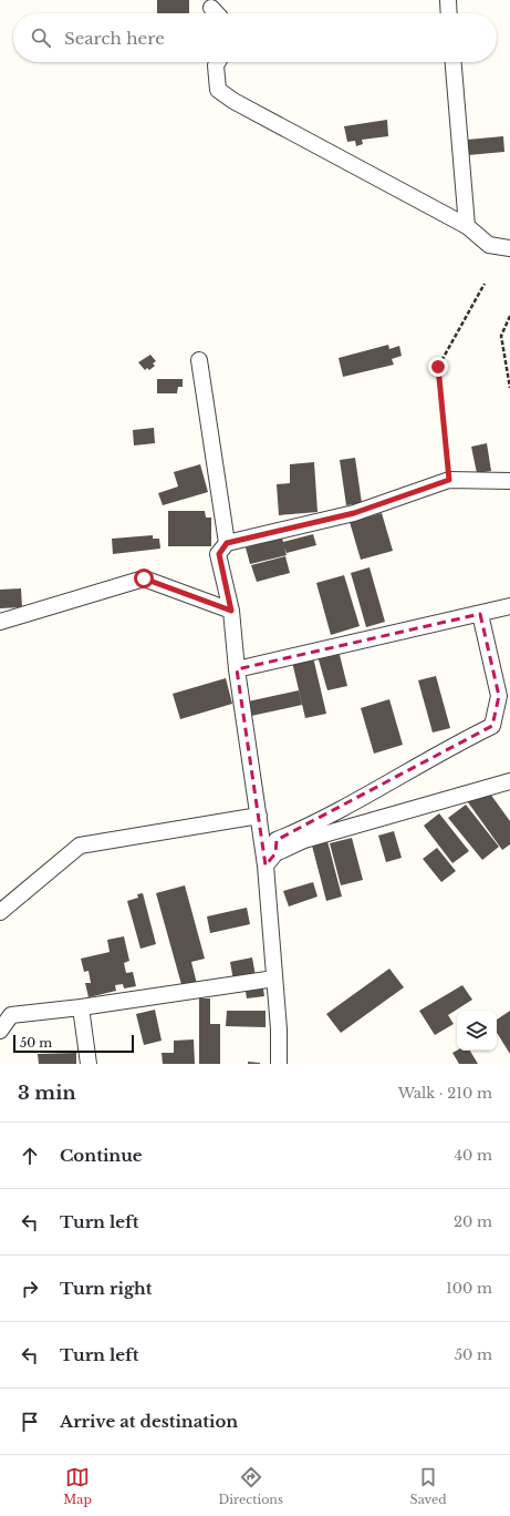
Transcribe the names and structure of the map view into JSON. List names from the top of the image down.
{
  "scale_bar": "50 m",
  "page": {
    "search": "Search here",
    "scale": "50 m",
    "heading": ["3 min", "Walk · 210 m"],
    "list": [
      ["Continue", "40 m"],
      ["Turn left", "20 m"],
      ["Turn right", "100 m"],
      ["Turn left", "50 m"],
      "Arrive at destination"
    ],
    "nav": ["Map", "Directions", "Saved"]
  }
}
